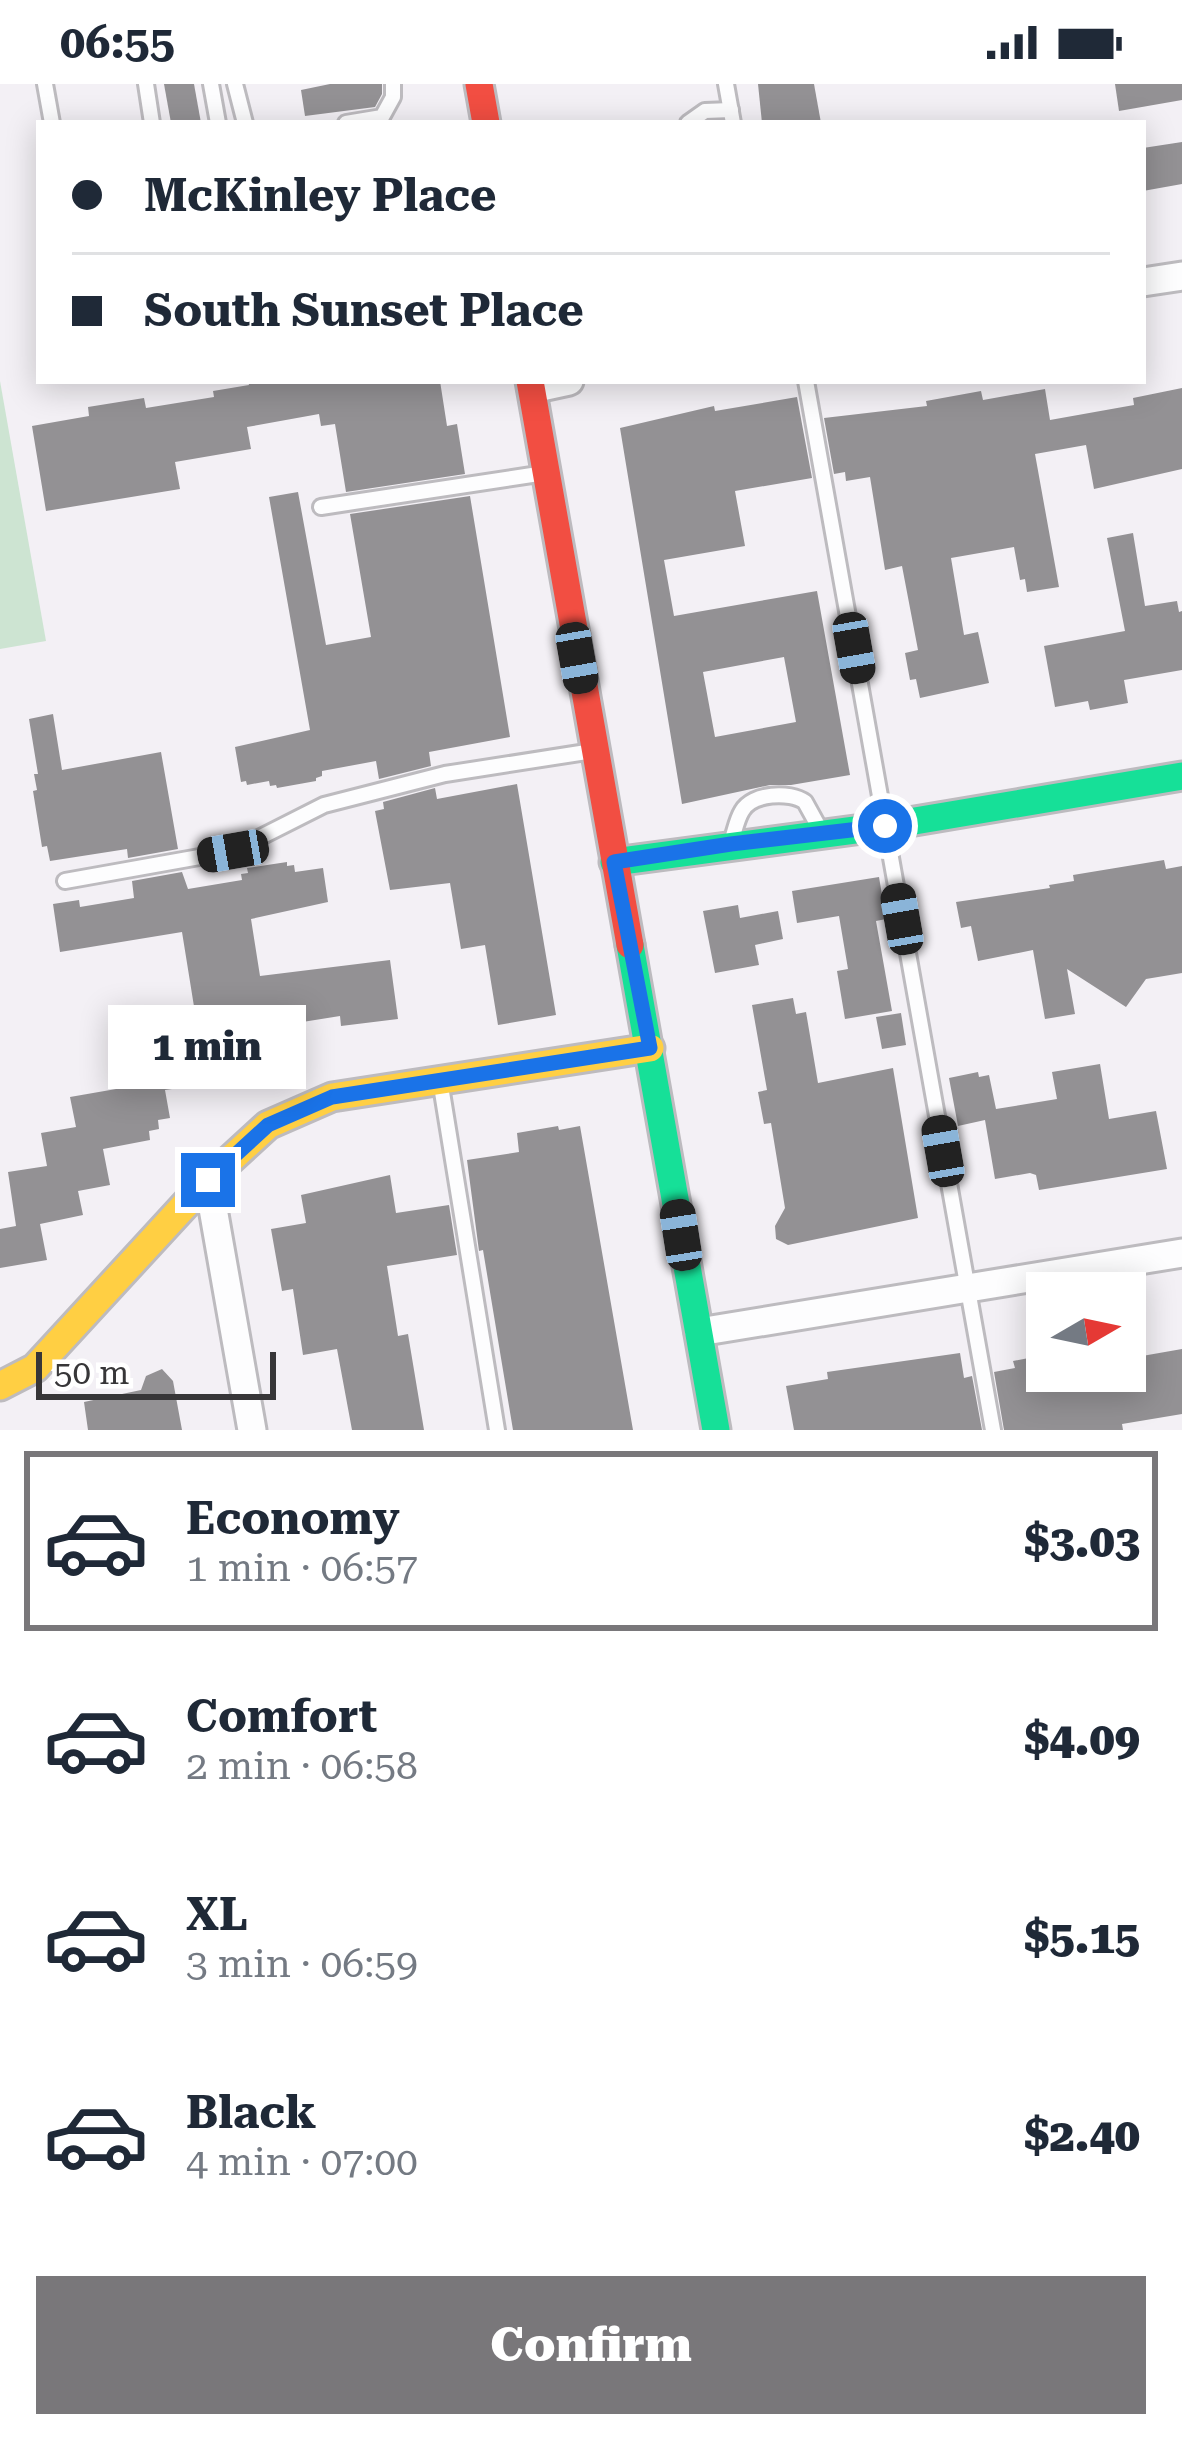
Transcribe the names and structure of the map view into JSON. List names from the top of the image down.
{
  "scale_bar": "50 m",
  "north": "right",
  "page": {
    "status": "06:55",
    "banner": ["McKinley Place", "South Sunset Place"],
    "bubble": "1 min",
    "scale": "50 m",
    "list": [
      {
        "name": "Economy",
        "note": "1 min · 06:57",
        "value": "$3.03"
      },
      {
        "name": "Comfort",
        "note": "2 min · 06:58",
        "value": "$4.09"
      },
      {
        "name": "XL",
        "note": "3 min · 06:59",
        "value": "$5.15"
      },
      {
        "name": "Black",
        "note": "4 min · 07:00",
        "value": "$2.40"
      }
    ],
    "buttons": "Confirm"
  }
}
